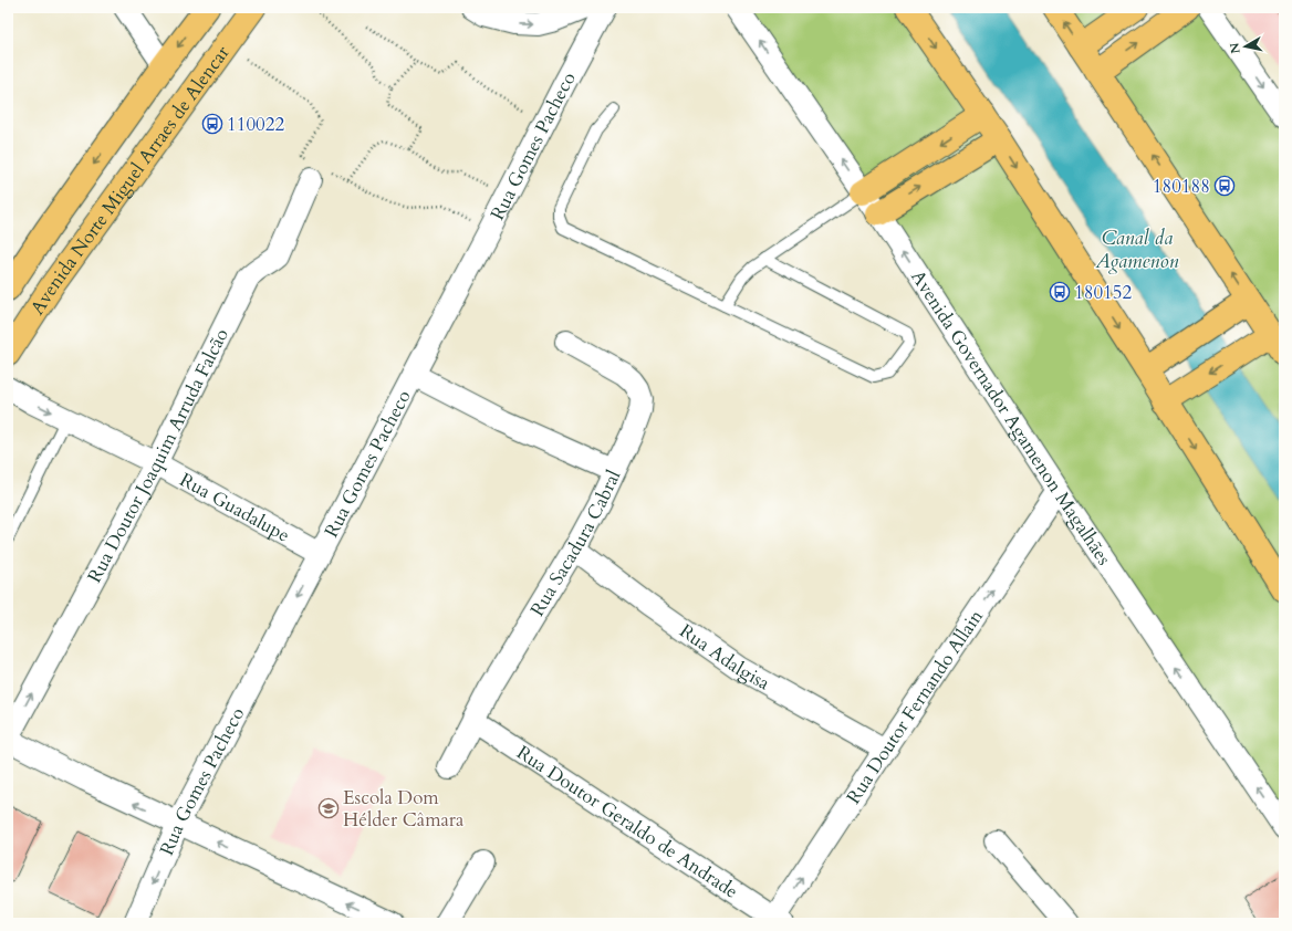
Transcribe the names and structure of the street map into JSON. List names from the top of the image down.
{
  "streets": {
    "main road": ["Avenida Norte Miguel Arraes de Alencar"],
    "street": [
      "Rua Gomes Pacheco",
      "Avenida Governador Agamenon Magalhães",
      "Rua Doutor Joaquim Arruda Falcão",
      "Rua Guadalupe",
      "Rua Sacadura Cabral",
      "Rua Adalgisa",
      "Rua Doutor Fernando Allain",
      "Rua Doutor Geraldo de Andrade"
    ]
  },
  "crossings": [
    ["Rua Gomes Pacheco", "Rua Guadalupe"],
    ["Avenida Governador Agamenon Magalhães", "Rua Doutor Fernando Allain"],
    ["Rua Doutor Joaquim Arruda Falcão", "Rua Guadalupe"],
    ["Rua Sacadura Cabral", "Rua Adalgisa"],
    ["Rua Sacadura Cabral", "Rua Doutor Geraldo de Andrade"],
    ["Rua Adalgisa", "Rua Doutor Fernando Allain"],
    ["Rua Doutor Fernando Allain", "Rua Doutor Geraldo de Andrade"]
  ],
  "one_way": [
    "Rua Gomes Pacheco",
    "Avenida Governador Agamenon Magalhães",
    "Rua Doutor Joaquim Arruda Falcão",
    "Rua Doutor Fernando Allain"
  ],
  "water": ["Canal da Agamenon"],
  "places": {
    "bus stop": ["110022", "180188", "180152"],
    "school or university": ["Escola Dom Hélder Câmara"]
  },
  "north": "left"
}
